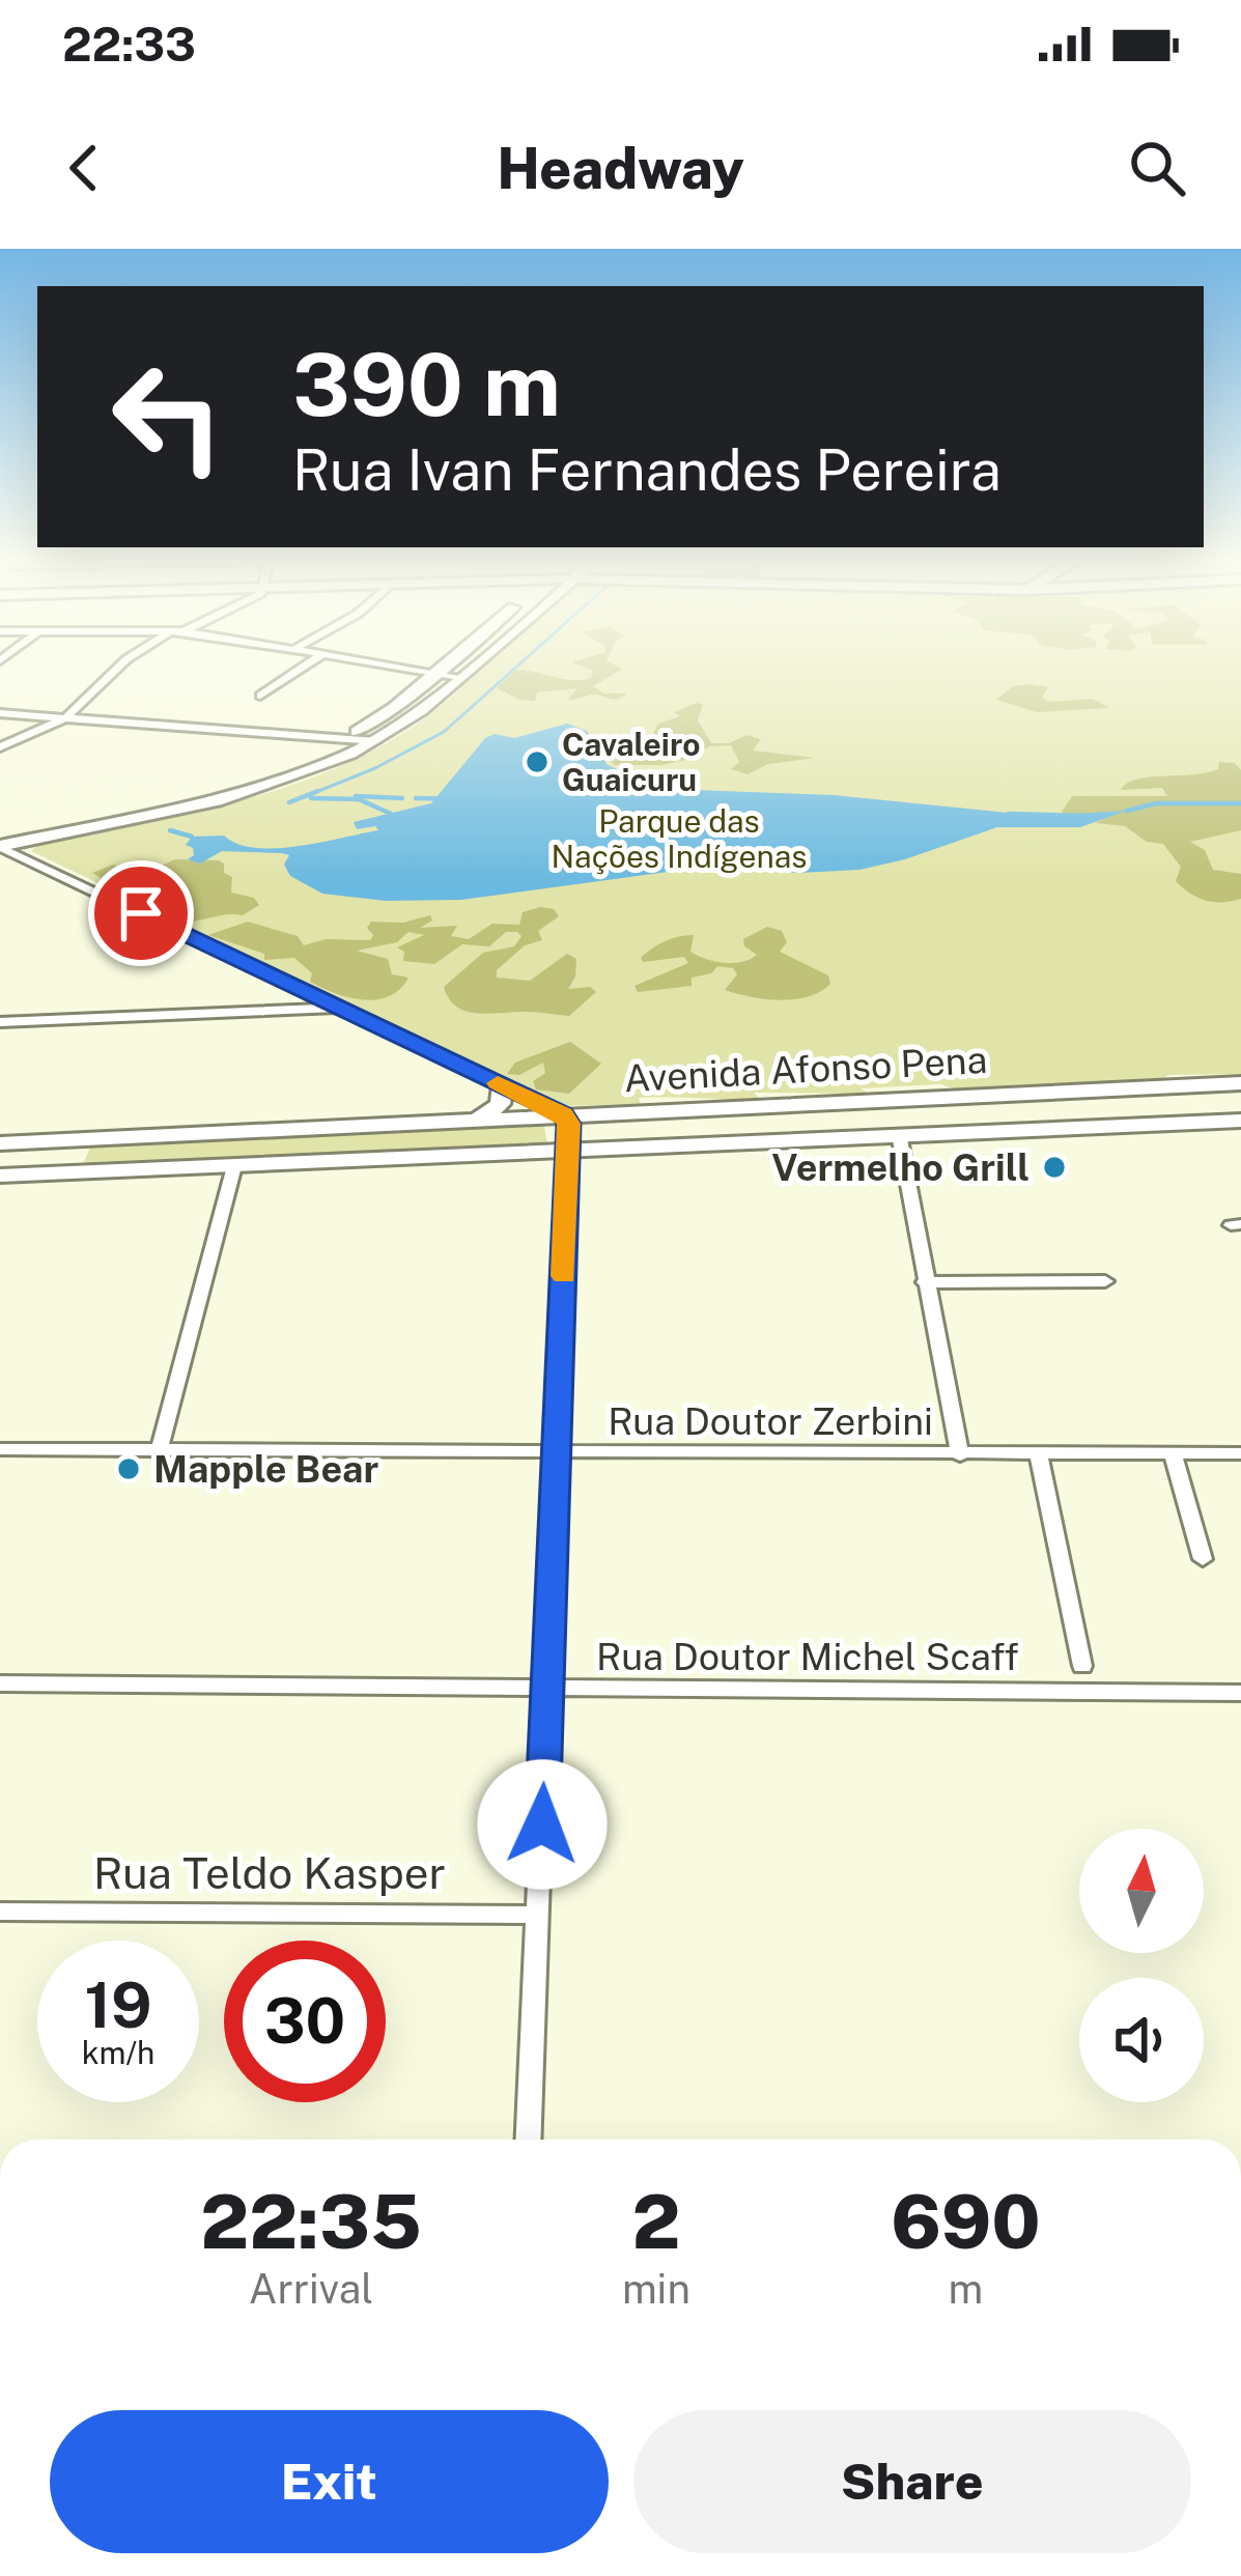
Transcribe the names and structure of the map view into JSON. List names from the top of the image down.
{
  "streets": {
    "main road": ["Avenida Afonso Pena"],
    "street": ["Rua Doutor Zerbini", "Rua Doutor Michel Scaff", "Rua Teldo Kasper"]
  },
  "parks": ["Parque das Nações Indígenas"],
  "places": ["Cavaleiro Guaicuru", "Vermelho Grill", "Mapple Bear"],
  "north": "top",
  "page": {
    "status": "22:33",
    "header": "Headway",
    "turn": ["390 m", "Rua Ivan Fernandes Pereira"],
    "speed": "19 km/h",
    "limit": "30",
    "eta": [
      "22:35",
      "Arrival",
      "2",
      "min",
      "690",
      "m"
    ],
    "buttons": ["Exit", "Share"]
  }
}
